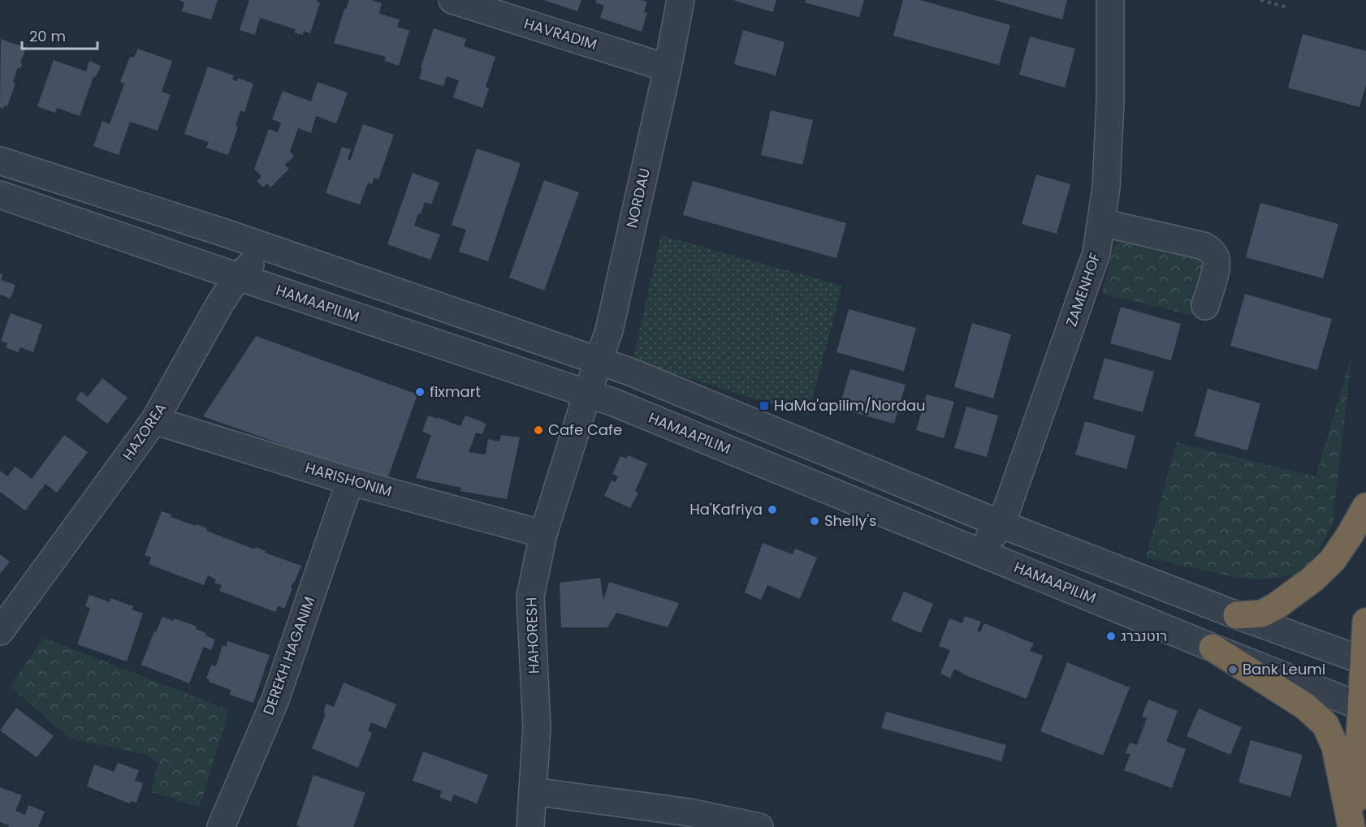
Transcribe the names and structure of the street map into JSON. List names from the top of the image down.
{
  "streets": {
    "street": [
      "HAVRADIM",
      "NORDAU",
      "ZAMENHOF",
      "HAMAAPILIM",
      "HAZOREA",
      "HARISHONIM",
      "HAHORESH",
      "DEREKH HAGANIM"
    ]
  },
  "crossings": [
    ["HAVRADIM", "NORDAU"],
    ["NORDAU", "HAMAAPILIM"],
    ["NORDAU", "HAHORESH"],
    ["ZAMENHOF", "HAMAAPILIM"],
    ["HAMAAPILIM", "HAZOREA"],
    ["HAMAAPILIM", "HAHORESH"],
    ["HAZOREA", "HARISHONIM"],
    ["HARISHONIM", "HAHORESH"],
    ["HARISHONIM", "DEREKH HAGANIM"]
  ],
  "places": {
    "other": [
      "fixmart",
      "Cafe Cafe",
      "Ha'Kafriya",
      "Shelly's",
      "רוטנברג",
      "Bank Leumi"
    ],
    "transit": ["HaMa'apilim/Nordau"]
  },
  "scale_bar": "20 m"
}
